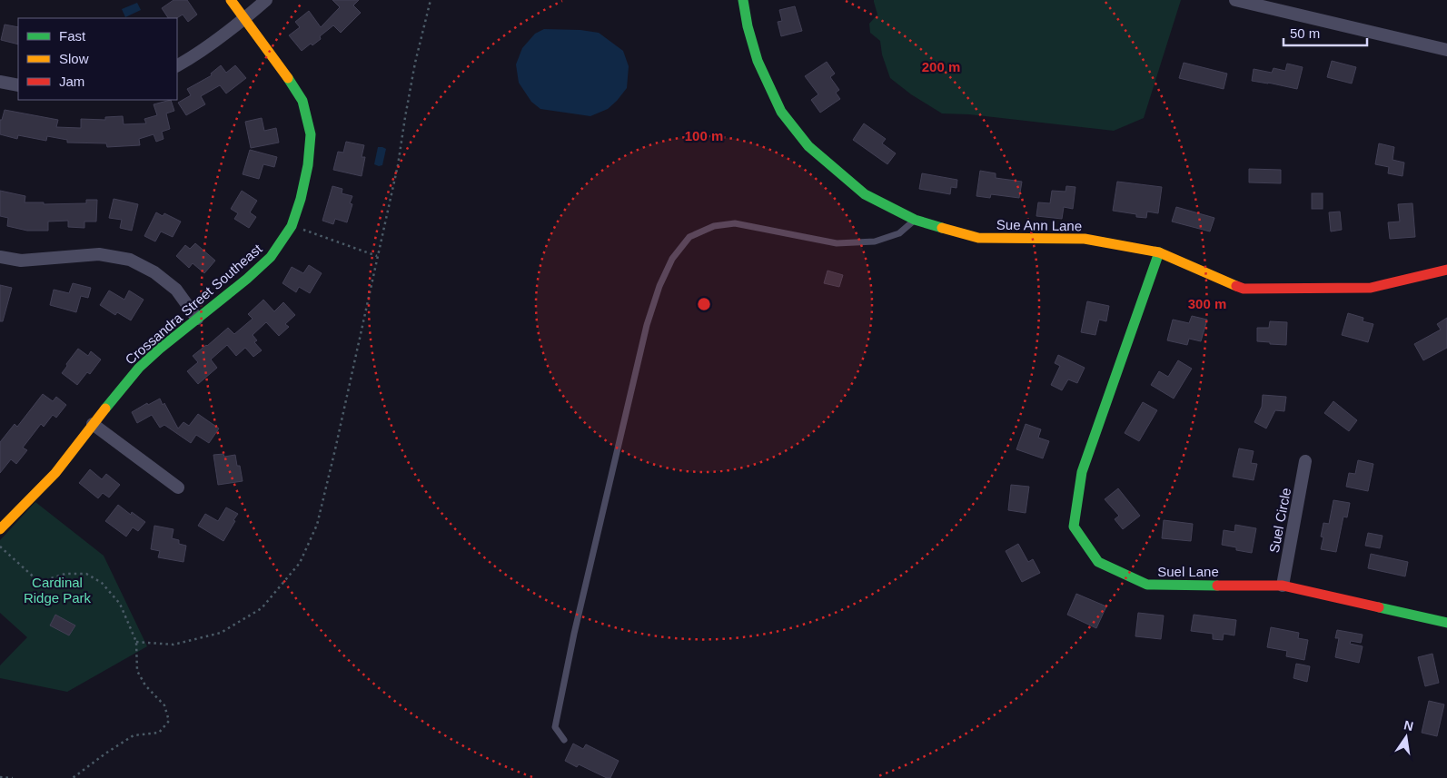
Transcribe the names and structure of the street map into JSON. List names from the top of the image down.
{
  "streets": {
    "street": [
      "Sue Ann Lane",
      "Crossandra Street Southeast",
      "Suel Circle",
      "Suel Lane"
    ]
  },
  "crossings": [
    ["Sue Ann Lane", "Suel Lane"],
    ["Suel Circle", "Suel Lane"]
  ],
  "parks": ["Cardinal Ridge Park"],
  "legend": ["Fast", "Slow", "Jam"],
  "scale_bar": "50 m",
  "north": "top",
  "rings": ["200 m", "100 m", "300 m"]
}
